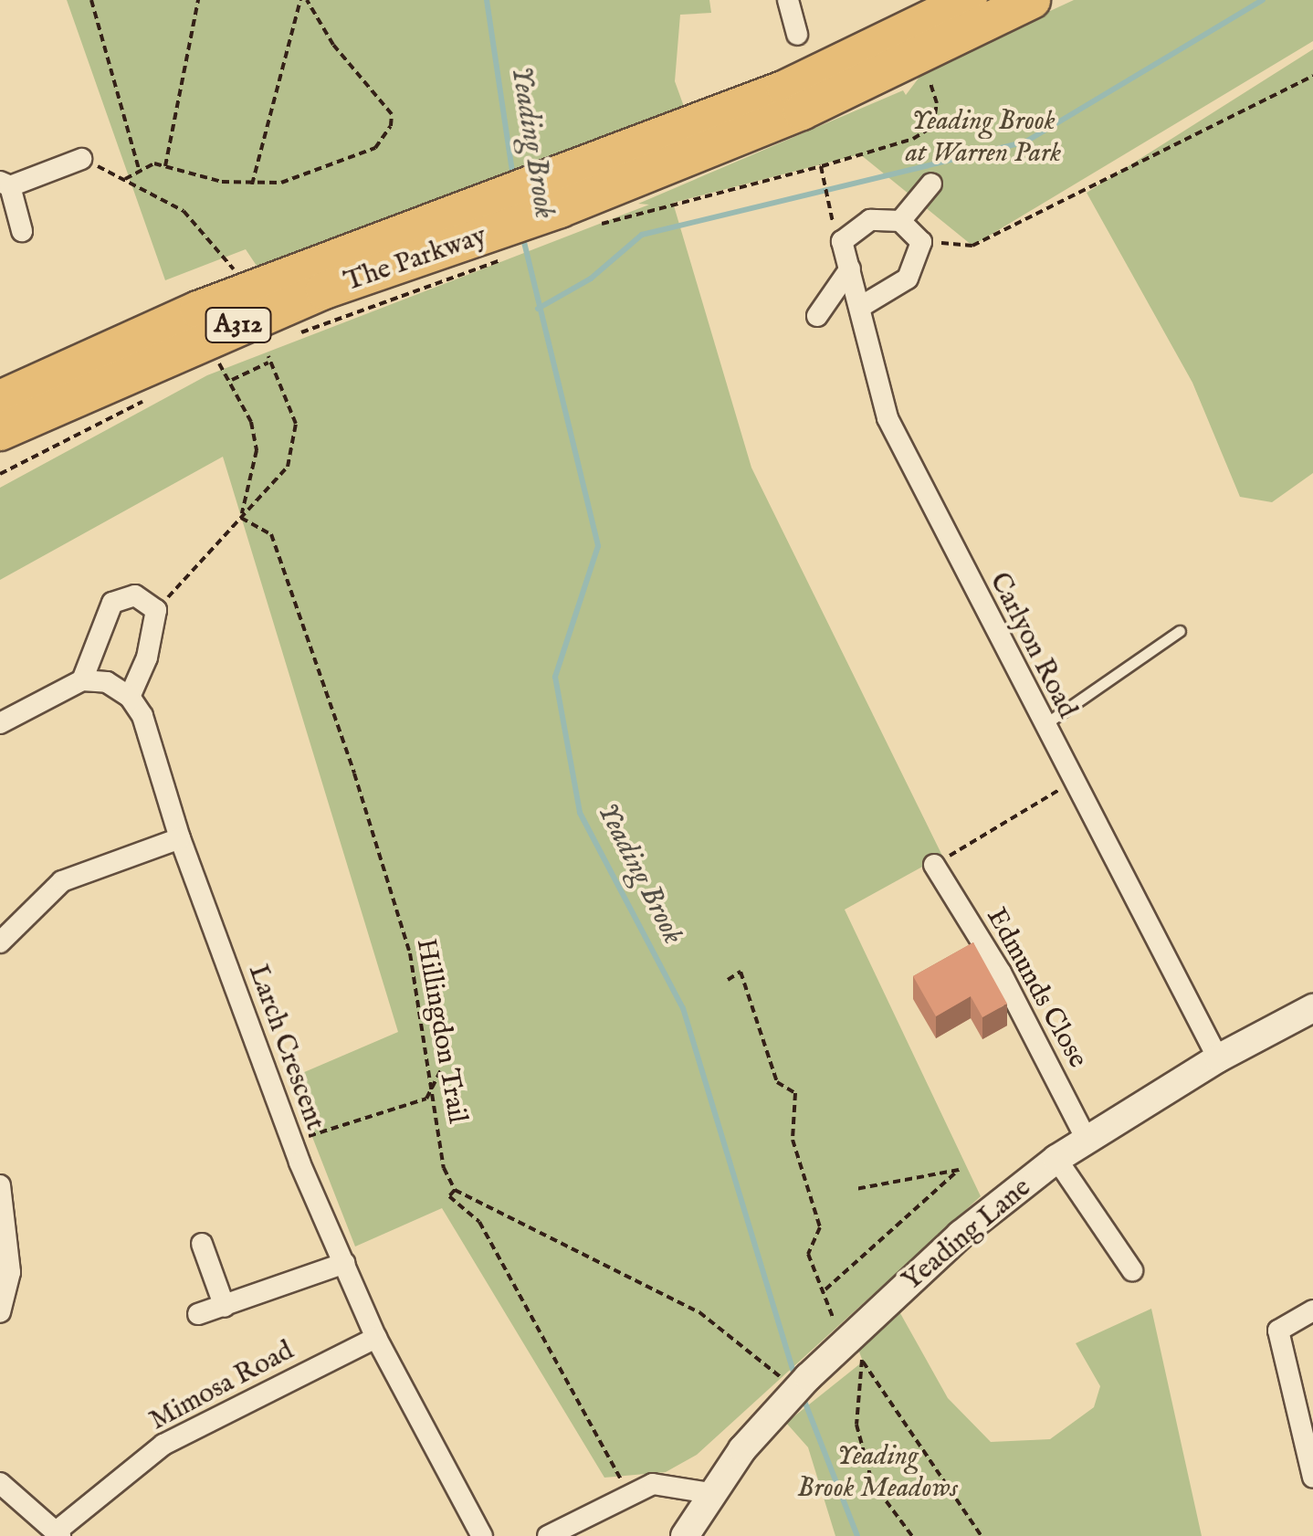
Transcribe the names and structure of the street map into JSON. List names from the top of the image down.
{
  "streets": {
    "highway": ["The Parkway", "A312"],
    "street": [
      "Carlyon Road",
      "Edmunds Close",
      "Larch Crescent",
      "Yeading Lane",
      "Mimosa Road"
    ],
    "path": ["Hillingdon Trail"]
  },
  "crossings": [
    ["Carlyon Road", "Yeading Lane"],
    ["Edmunds Close", "Yeading Lane"],
    ["Larch Crescent", "Mimosa Road"]
  ],
  "water": ["Yeading Brook"],
  "parks": ["Yeading Brook at Warren Park", "Yeading Brook Meadows"]
}
